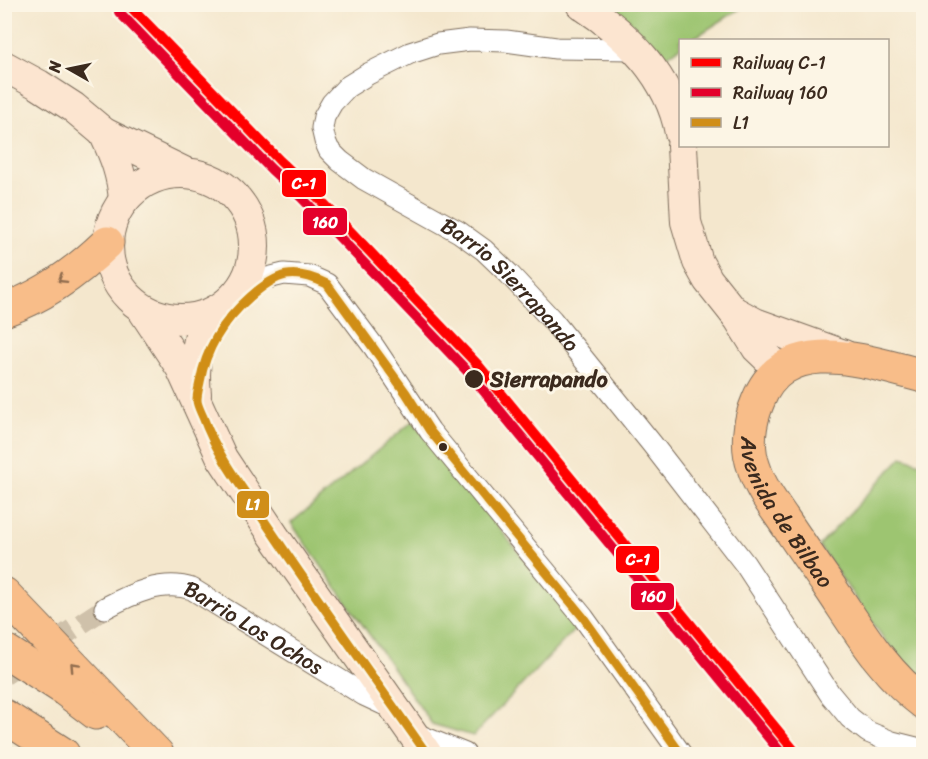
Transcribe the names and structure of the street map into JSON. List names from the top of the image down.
{
  "streets": {
    "highway": ["Avenida de Bilbao"],
    "street": ["Barrio Sierrapando", "Barrio Los Ochos"]
  },
  "places": ["Sierrapando"],
  "lines": ["rail line C-1", "rail line 160", "transit line L1"],
  "legend": ["Railway C-1", "Railway 160", "L1"],
  "north": "left"
}
